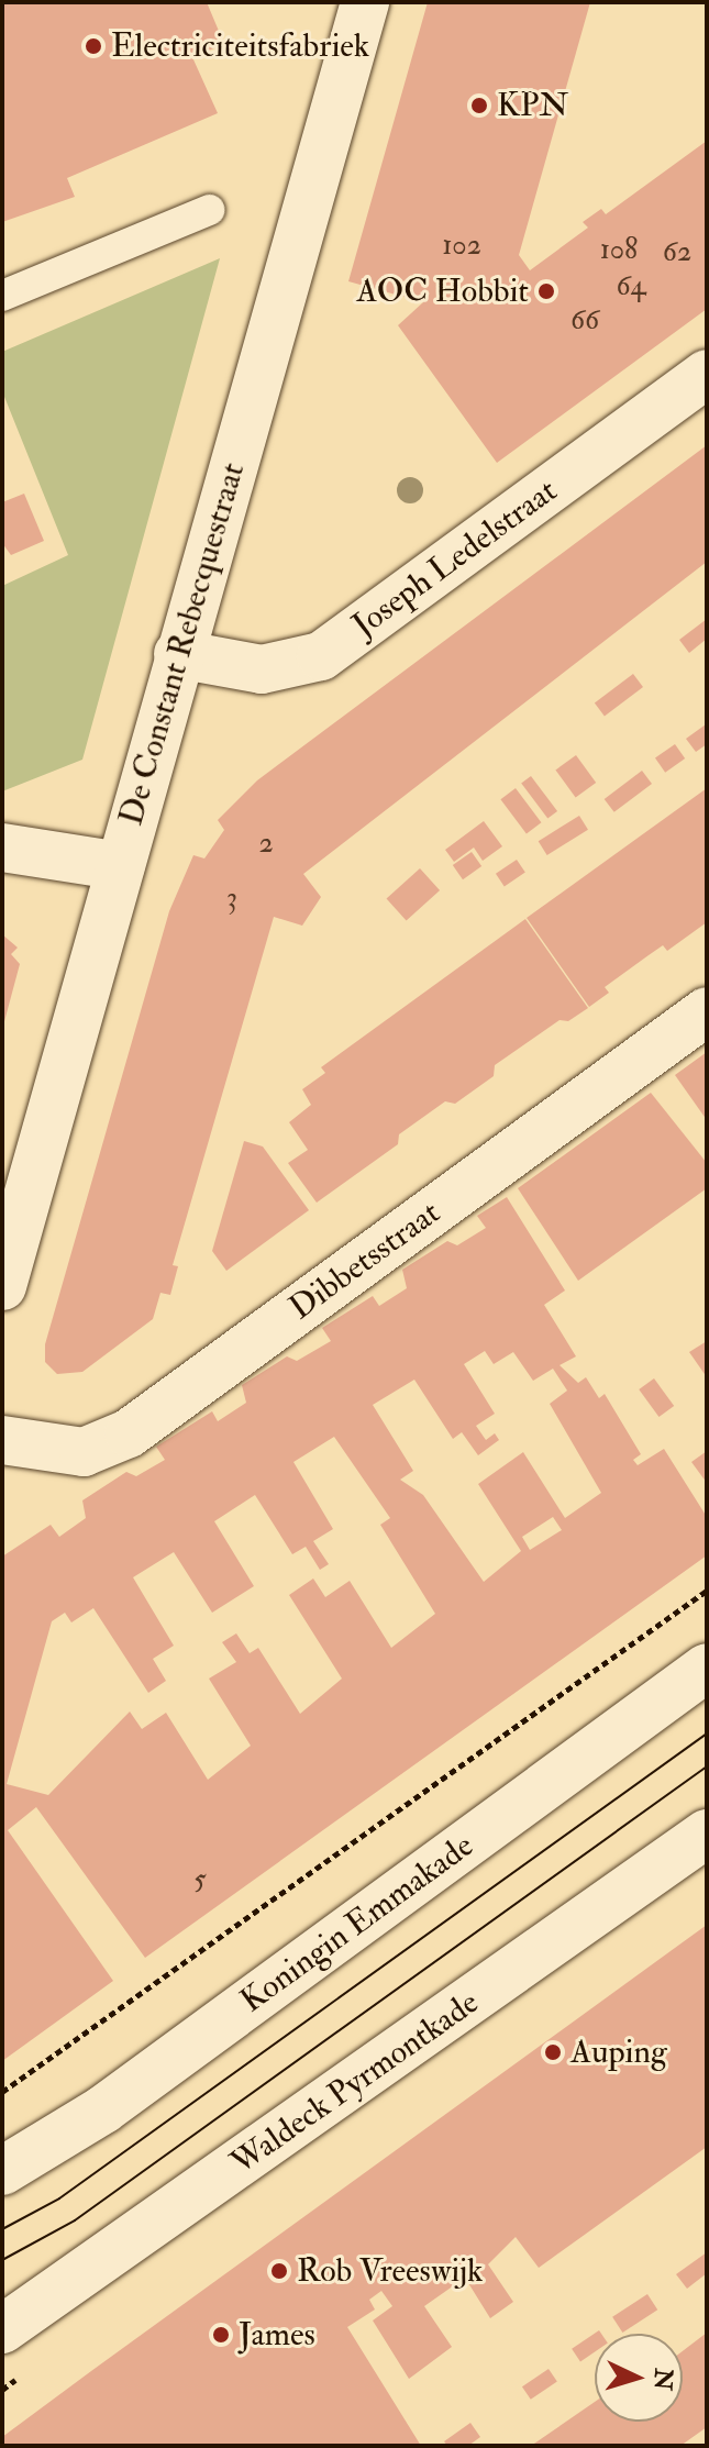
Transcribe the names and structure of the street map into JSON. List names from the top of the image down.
{
  "streets": {
    "street": [
      "Joseph Ledelstraat",
      "De Constant Rebecquestraat",
      "Dibbetsstraat",
      "Koningin Emmakade",
      "Waldeck Pyrmontkade"
    ]
  },
  "crossings": [
    ["Joseph Ledelstraat", "De Constant Rebecquestraat"]
  ],
  "places": [
    "Electriciteitsfabriek",
    "KPN",
    "AOC Hobbit",
    "Auping",
    "Rob Vreeswijk",
    "James"
  ],
  "house_numbers": [
    "102",
    "108",
    "62",
    "64",
    "66",
    "2",
    "3",
    "5"
  ],
  "north": "right"
}
